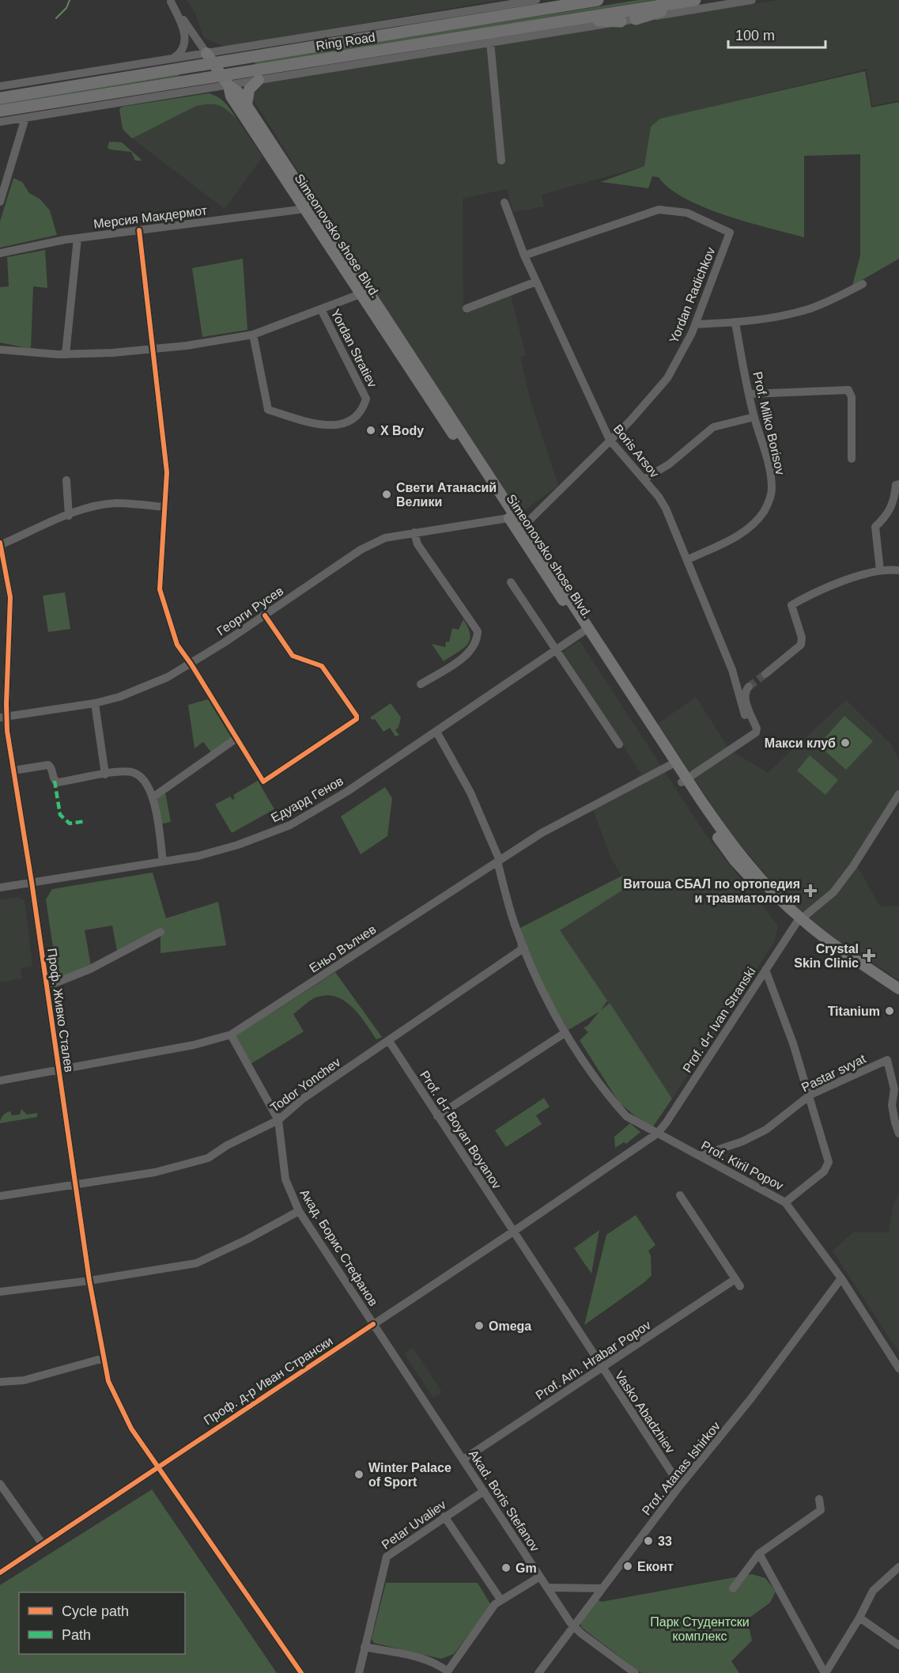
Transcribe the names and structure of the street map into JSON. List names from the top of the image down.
{
  "streets": {
    "highway": ["Ring Road"],
    "main road": ["Simeonovsko shose Blvd."],
    "street": [
      "Мерсия Макдермот",
      "Yordan Radichkov",
      "Yordan Stratiev",
      "Prof. Milko Borisov",
      "Boris Arsov",
      "Георги Русев",
      "Едуард Генов",
      "Еньо Вълчев",
      "Проф. Живко Сталев",
      "Prof. d-r Ivan Stranski",
      "Pastar svyat",
      "Todor Yonchev",
      "Prof. d-r Boyan Boyanov",
      "Prof. Kiril Popov",
      "Акад. Борис Стефанов",
      "Prof. Arh. Hrabar Popov",
      "Проф. д-р Иван Странски",
      "Vasko Abadzhiev",
      "Prof. Atanas Ishirkov",
      "Akad. Boris Stefanov",
      "Petar Uvaliev"
    ]
  },
  "crossings": [
    ["Мерсия Макдермот", "Simeonovsko shose Blvd."],
    ["Simeonovsko shose Blvd.", "Yordan Radichkov"],
    ["Simeonovsko shose Blvd.", "Георги Русев"],
    ["Simeonovsko shose Blvd.", "Едуард Генов"],
    ["Simeonovsko shose Blvd.", "Еньо Вълчев"],
    ["Simeonovsko shose Blvd.", "Prof. d-r Ivan Stranski"],
    ["Yordan Radichkov", "Boris Arsov"],
    ["Георги Русев", "Проф. Живко Сталев"],
    ["Едуард Генов", "Проф. Живко Сталев"],
    ["Еньо Вълчев", "Проф. Живко Сталев"],
    ["Еньо Вълчев", "Prof. Kiril Popov"],
    ["Еньо Вълчев", "Акад. Борис Стефанов"],
    ["Проф. Живко Сталев", "Todor Yonchev"],
    ["Проф. Живко Сталев", "Проф. д-р Иван Странски"],
    ["Prof. d-r Ivan Stranski", "Prof. Kiril Popov"],
    ["Prof. d-r Ivan Stranski", "Проф. д-р Иван Странски"],
    ["Pastar svyat", "Prof. Kiril Popov"],
    ["Todor Yonchev", "Prof. d-r Boyan Boyanov"],
    ["Todor Yonchev", "Prof. Kiril Popov"],
    ["Todor Yonchev", "Акад. Борис Стефанов"],
    ["Prof. d-r Boyan Boyanov", "Проф. д-р Иван Странски"],
    ["Prof. d-r Boyan Boyanov", "Vasko Abadzhiev"],
    ["Prof. Kiril Popov", "Проф. д-р Иван Странски"],
    ["Prof. Kiril Popov", "Prof. Atanas Ishirkov"],
    ["Акад. Борис Стефанов", "Проф. д-р Иван Странски"],
    ["Акад. Борис Стефанов", "Akad. Boris Stefanov"],
    ["Prof. Arh. Hrabar Popov", "Vasko Abadzhiev"],
    ["Prof. Arh. Hrabar Popov", "Akad. Boris Stefanov"],
    ["Проф. д-р Иван Странски", "Vasko Abadzhiev"],
    ["Проф. д-р Иван Странски", "Akad. Boris Stefanov"],
    ["Vasko Abadzhiev", "Prof. Atanas Ishirkov"],
    ["Prof. Atanas Ishirkov", "Akad. Boris Stefanov"],
    ["Akad. Boris Stefanov", "Petar Uvaliev"]
  ],
  "parks": ["Парк Студентски комплекс"],
  "places": {
    "other": [
      "X Body",
      "Свети Атанасий Велики",
      "Макси клуб",
      "Titanium",
      "Omega",
      "Winter Palace of Sport",
      "33",
      "Еконт",
      "Gm"
    ],
    "health": ["Витоша СБАЛ по ортопедия и травматология", "Crystal Skin Clinic"]
  },
  "legend": ["Cycle path", "Path"],
  "scale_bar": "100 m"
}
